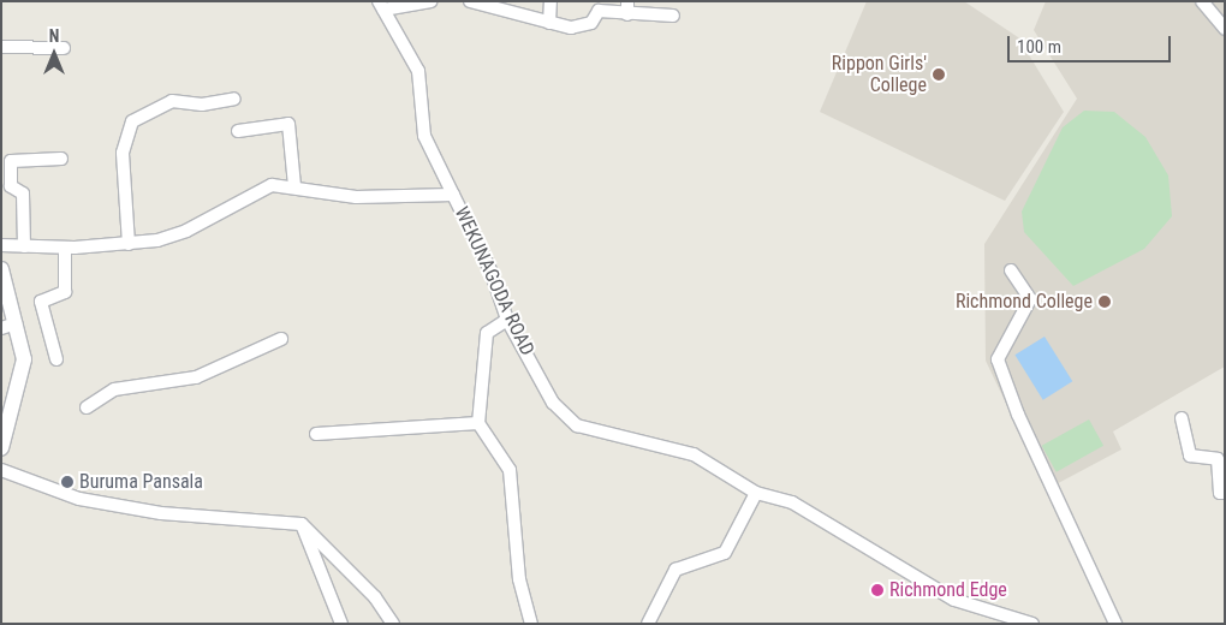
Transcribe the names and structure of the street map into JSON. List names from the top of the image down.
{
  "streets": {
    "street": ["WEKUNAGODA ROAD"]
  },
  "places": [
    "Rippon Girls' College",
    "Richmond College",
    "Buruma Pansala",
    "Richmond Edge"
  ],
  "scale_bar": "100 m",
  "north": "top"
}
